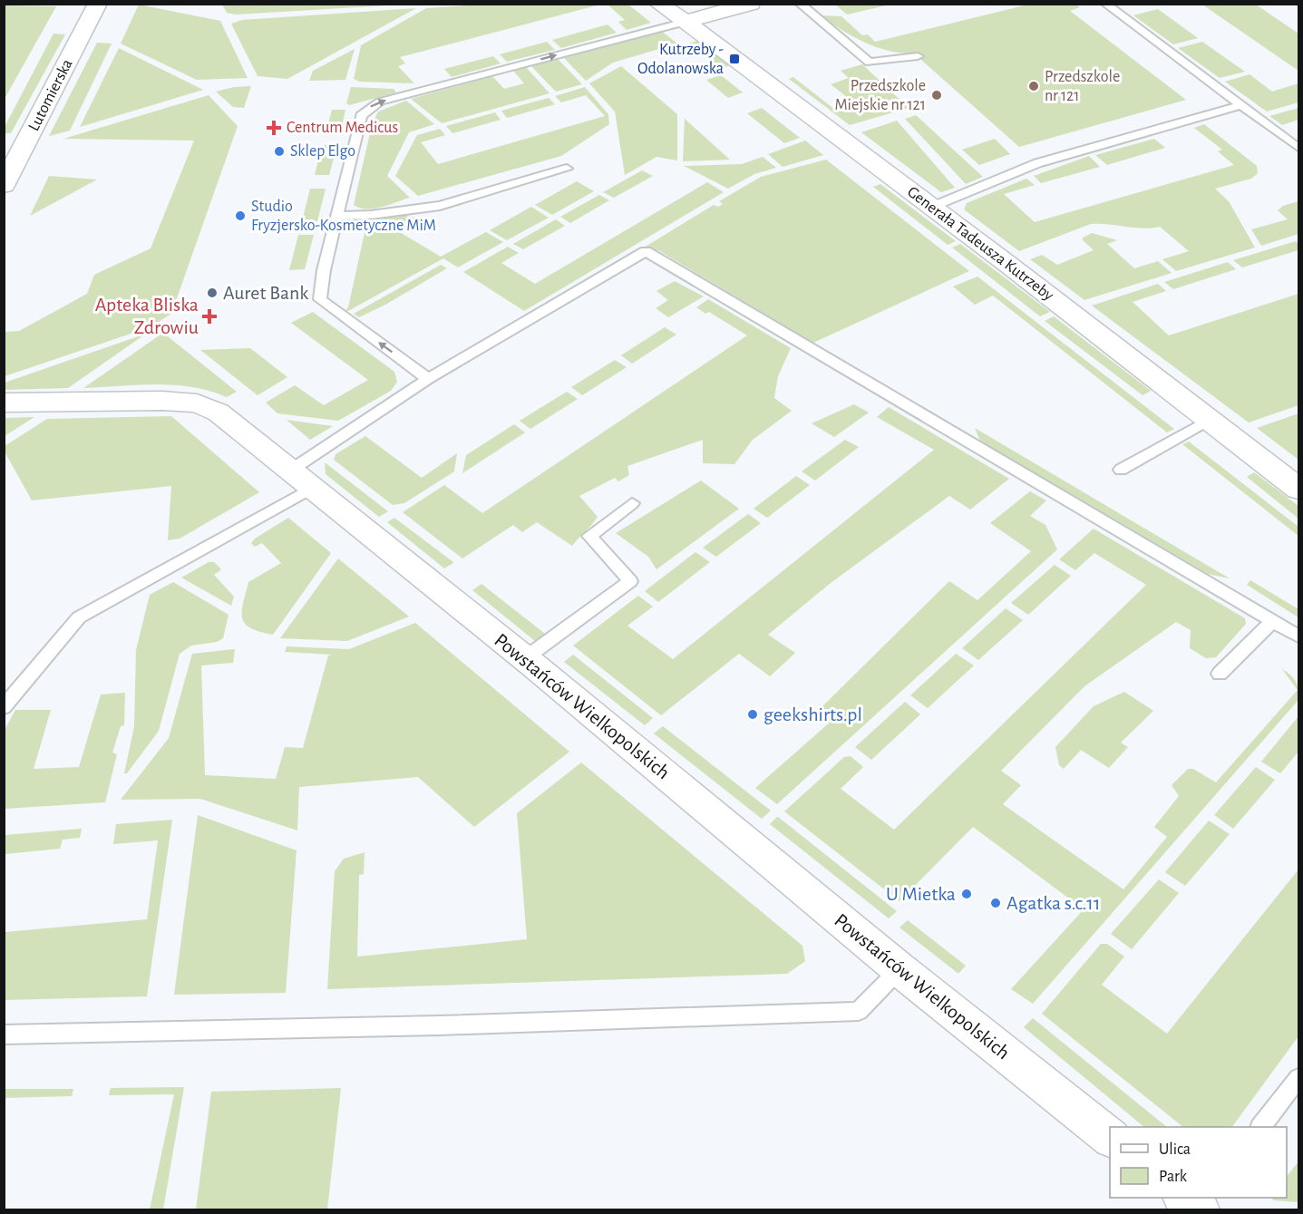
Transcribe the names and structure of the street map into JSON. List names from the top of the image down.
{
  "streets": {
    "street": ["Lutomierska", "Generała Tadeusza Kutrzeby", "Powstańców Wielkopolskich"]
  },
  "places": {
    "transit": ["Kutrzeby - Odolanowska"],
    "other": [
      "Przedszkole nr 121",
      "Przedszkole Miejskie nr 121",
      "Sklep Elgo",
      "Studio Fryzjersko-Kosmetyczne MiM",
      "Auret Bank",
      "geekshirts.pl",
      "U Mietka",
      "Agatka s.c.11"
    ],
    "health": ["Centrum Medicus", "Apteka Bliska Zdrowiu"]
  },
  "legend": ["Ulica", "Park"]
}
